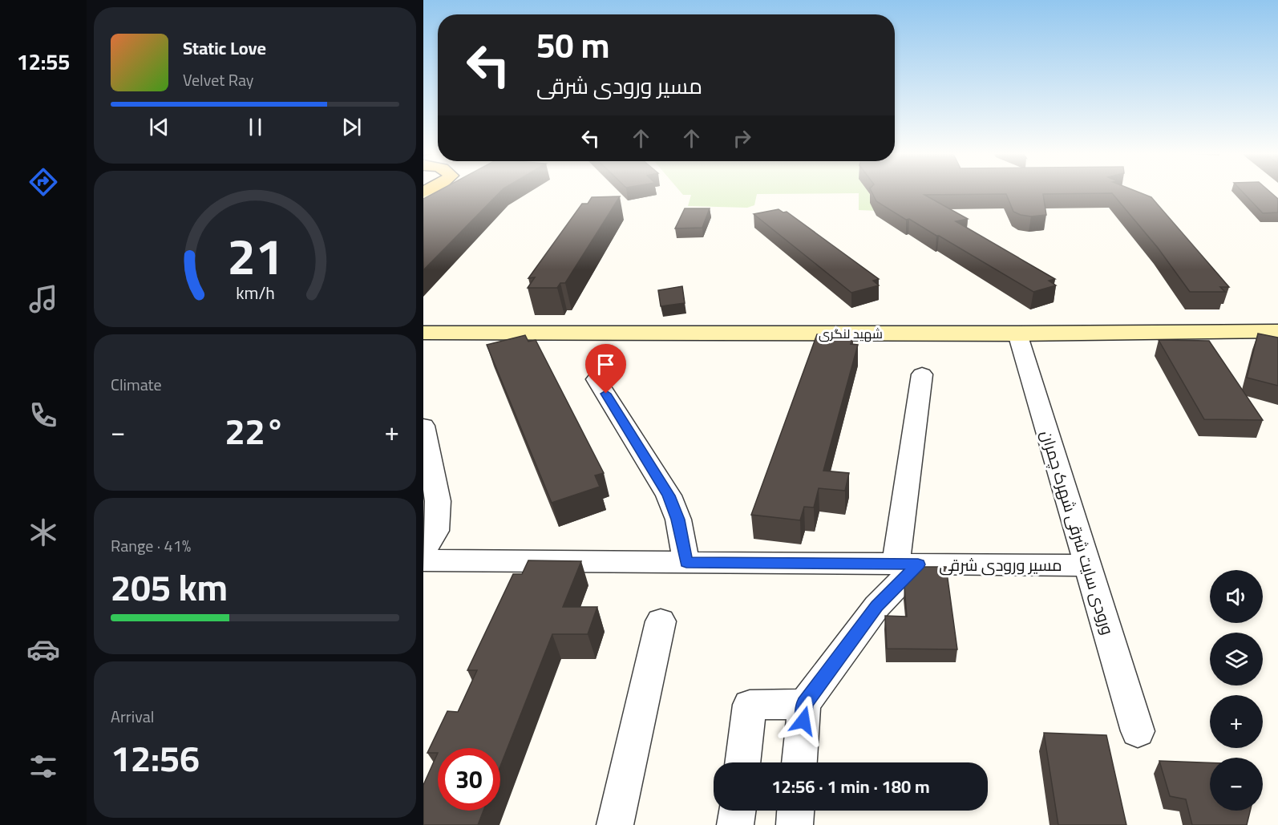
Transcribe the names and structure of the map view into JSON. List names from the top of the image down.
{
  "streets": {
    "main road": ["شهید لنگری"],
    "street": ["ورودی سایت شرقی شهرک چمران", "مسیر ورودی شرقی"]
  },
  "crossings": [
    ["شهید لنگری", "ورودی سایت شرقی شهرک چمران"],
    ["ورودی سایت شرقی شهرک چمران", "مسیر ورودی شرقی"]
  ],
  "page": {
    "tabs": "12:55",
    "turn": ["50 m", "مسیر ورودی شرقی"],
    "song": ["Static Love", "Velvet Ray"],
    "tile": [
      "Climate",
      ["Range · 41%", "205 km"],
      ["Arrival", "12:56"]
    ],
    "heat": ["−", "22°", "+"],
    "map_buttons": ["+", "−"],
    "limit": "30",
    "trip": "12:56 · 1 min · 180 m",
    "gauge": ["21", "km/h"]
  }
}
